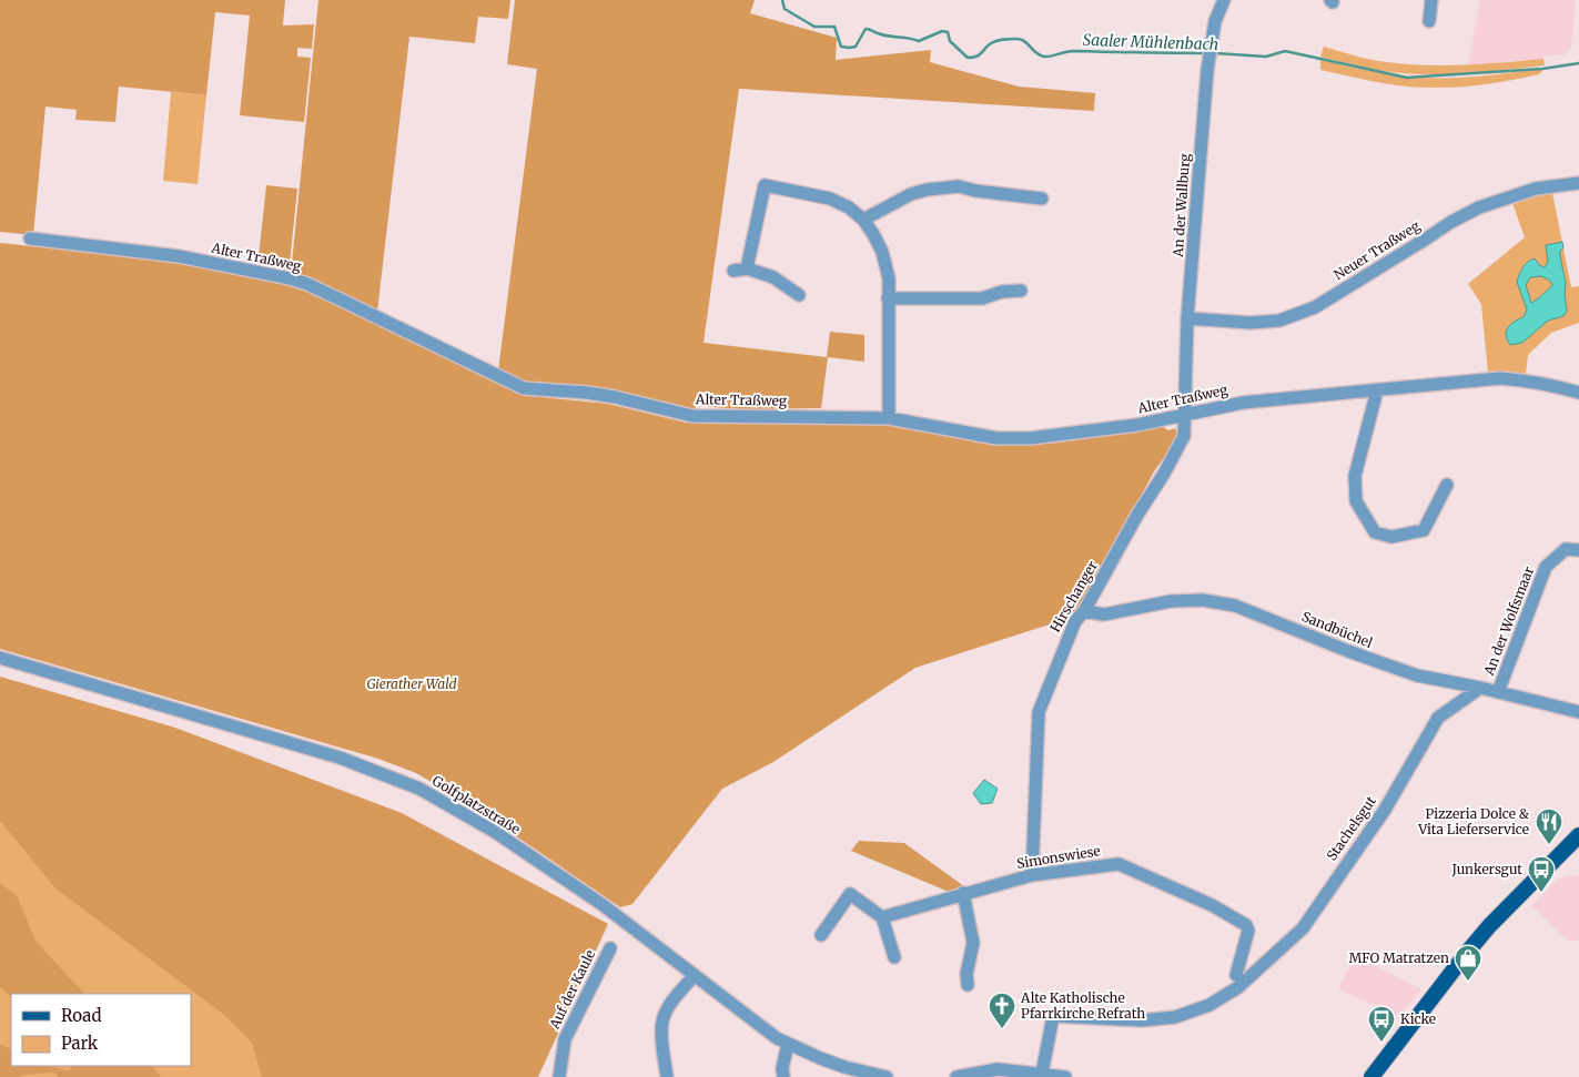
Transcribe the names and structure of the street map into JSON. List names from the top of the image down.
{
  "streets": {
    "street": [
      "An der Wallburg",
      "Neuer Traßweg",
      "Alter Traßweg",
      "Hirschanger",
      "An der Wolfsmaar",
      "Sandbüchel",
      "Golfplatzstraße",
      "Stachelsgut",
      "Simonswiese",
      "Auf der Kaule"
    ]
  },
  "crossings": [
    ["An der Wallburg", "Neuer Traßweg"],
    ["An der Wallburg", "Alter Traßweg"],
    ["An der Wallburg", "Hirschanger"],
    ["Alter Traßweg", "Hirschanger"],
    ["Hirschanger", "Sandbüchel"],
    ["Hirschanger", "Simonswiese"],
    ["An der Wolfsmaar", "Sandbüchel"],
    ["Sandbüchel", "Stachelsgut"],
    ["Stachelsgut", "Simonswiese"]
  ],
  "water": ["Saaler Mühlenbach"],
  "parks": ["Gierather Wald"],
  "places": {
    "restaurant": ["Pizzeria Dolce & Vita Lieferservice"],
    "bus stop": ["Junkersgut", "Kicke"],
    "shop": ["MFO Matratzen"],
    "church": ["Alte Katholische Pfarrkirche Refrath"]
  },
  "legend": ["Road", "Park"]
}
